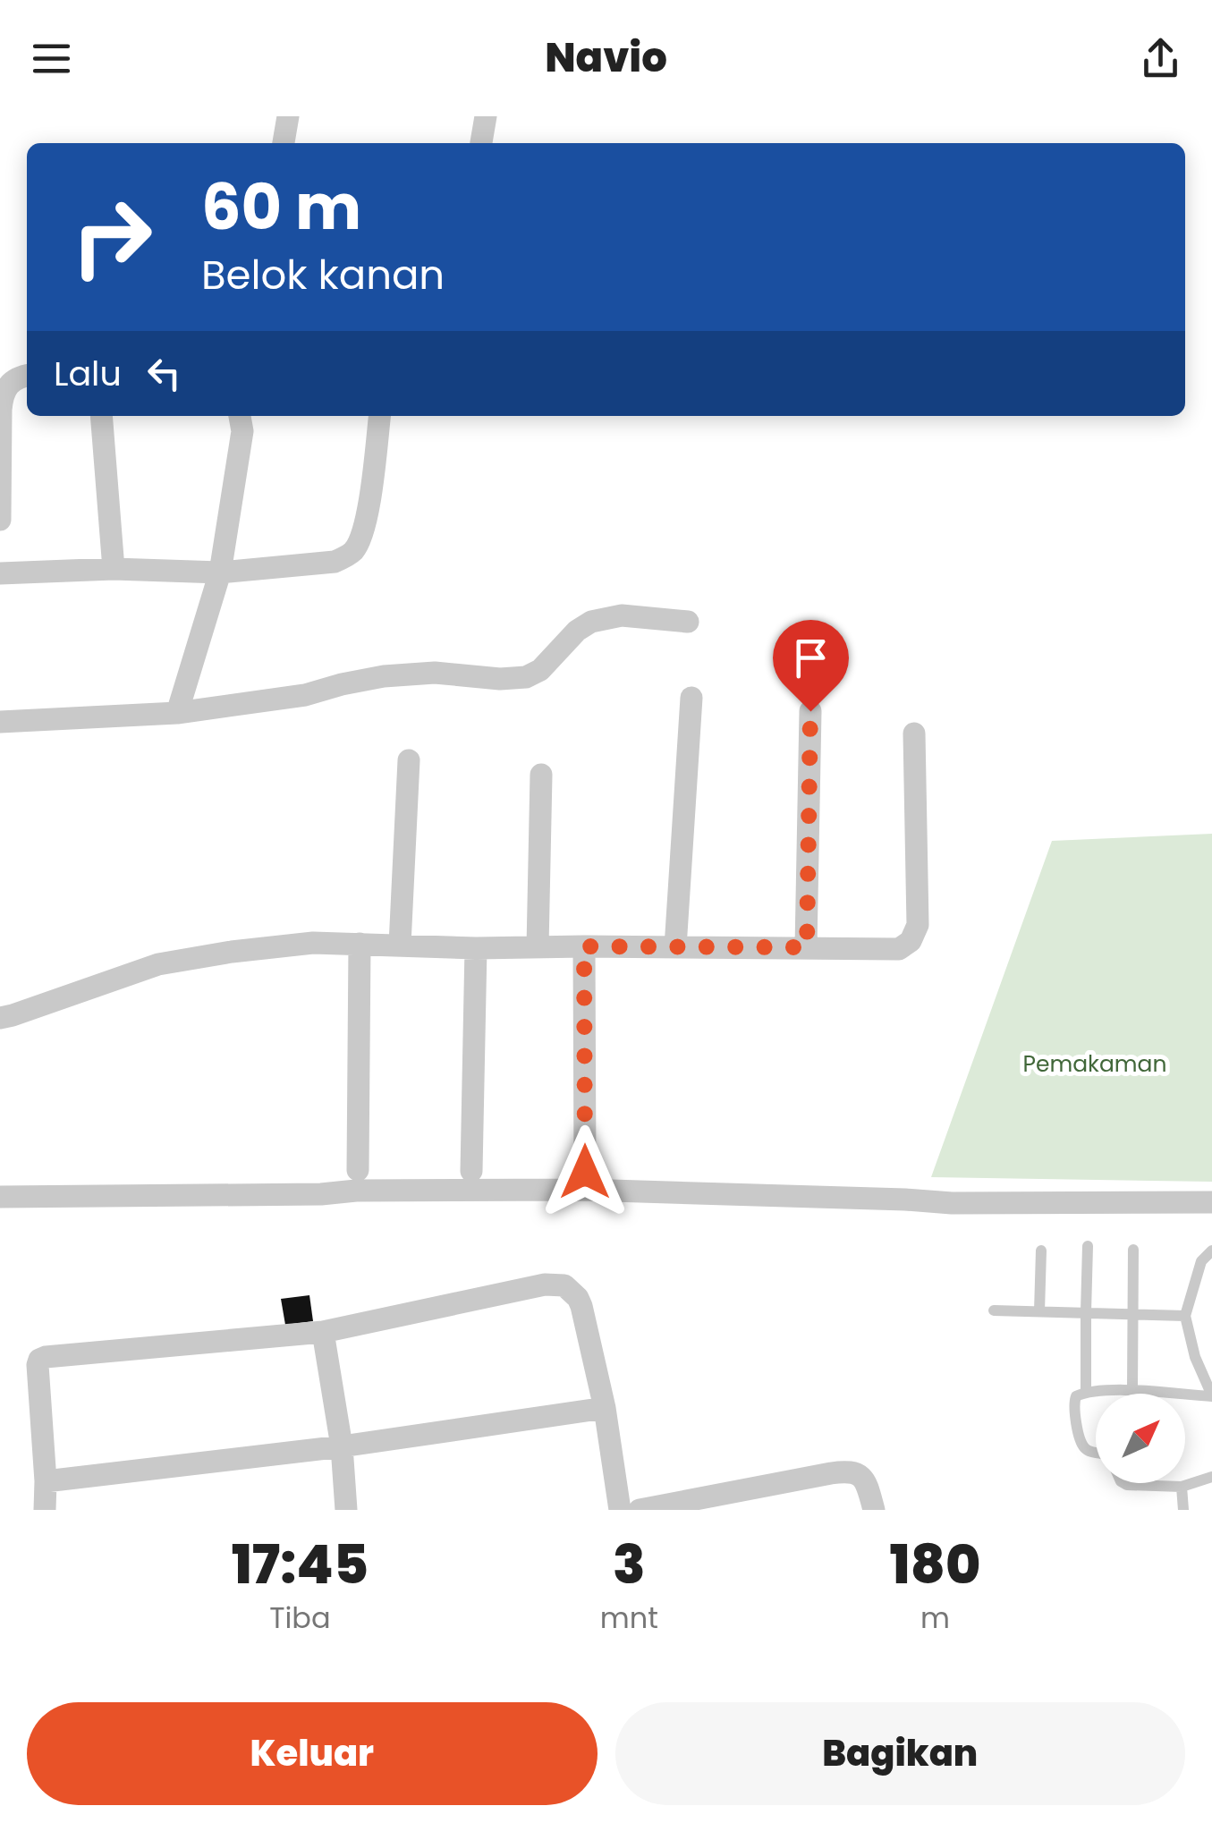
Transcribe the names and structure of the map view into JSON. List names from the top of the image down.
{
  "parks": ["Pemakaman"],
  "north": "top right",
  "page": {
    "header": "Navio",
    "turn": ["60 m", "Belok kanan"],
    "then": "Lalu",
    "eta": [
      "17:45",
      "Tiba",
      "3",
      "mnt",
      "180",
      "m"
    ],
    "buttons": ["Keluar", "Bagikan"]
  }
}
